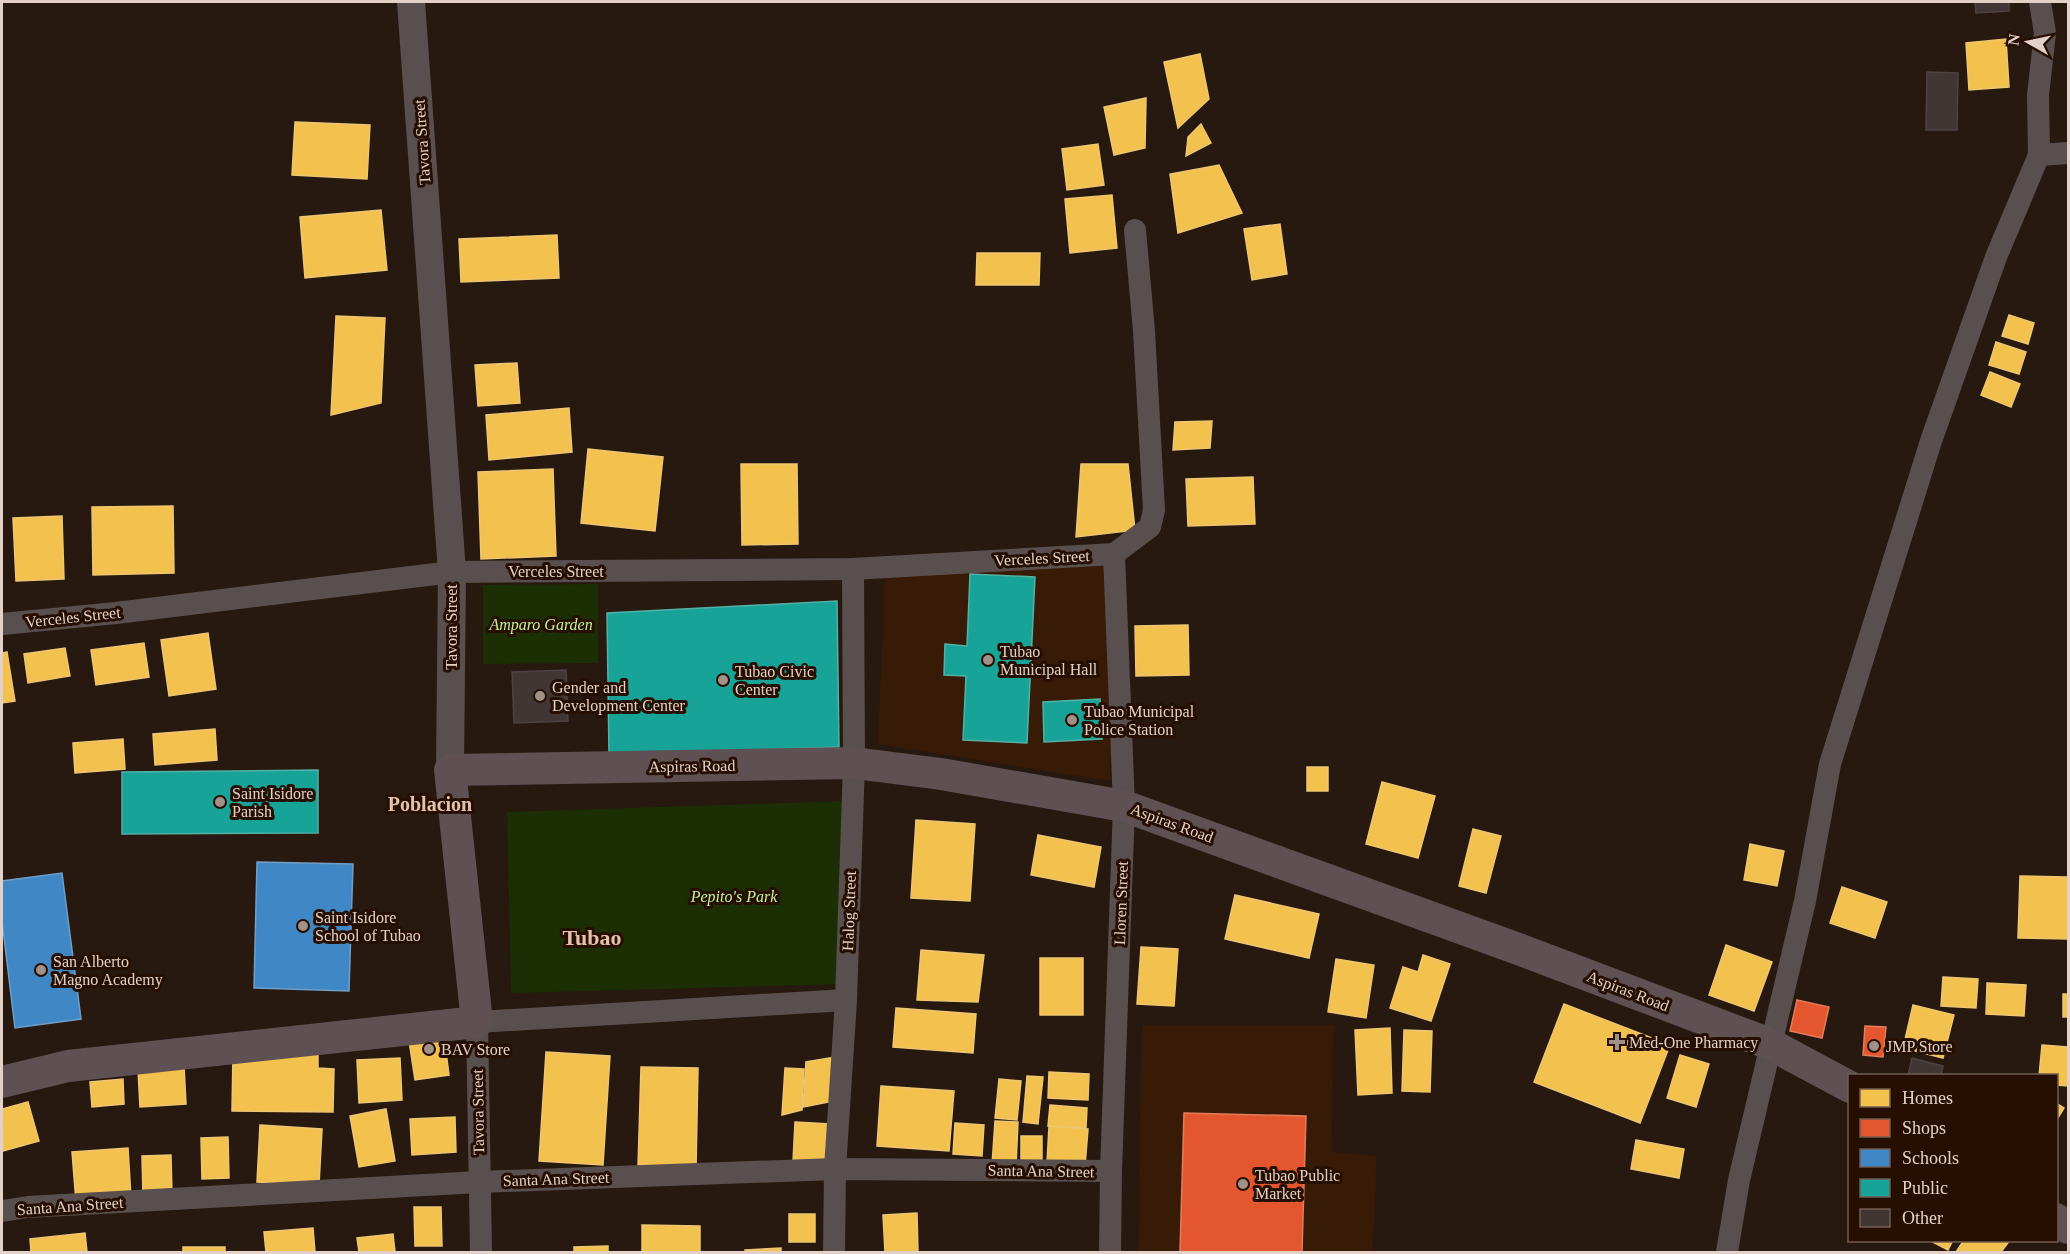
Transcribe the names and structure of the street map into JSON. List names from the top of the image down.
{
  "streets": {
    "main road": ["Tavora Street", "Aspiras Road"],
    "street": [
      "Verceles Street",
      "Lloren Street",
      "Halog Street",
      "Santa Ana Street"
    ]
  },
  "crossings": [
    ["Tavora Street", "Verceles Street"],
    ["Tavora Street", "Aspiras Road"],
    ["Tavora Street", "Santa Ana Street"],
    ["Verceles Street", "Lloren Street"],
    ["Verceles Street", "Halog Street"],
    ["Aspiras Road", "Lloren Street"],
    ["Aspiras Road", "Halog Street"],
    ["Lloren Street", "Santa Ana Street"],
    ["Halog Street", "Santa Ana Street"]
  ],
  "districts": ["Poblacion", "Tubao"],
  "parks": ["Amparo Garden", "Pepito's Park"],
  "places": {
    "other": [
      "Tubao Municipal Hall",
      "Tubao Civic Center",
      "Gender and Development Center",
      "Tubao Municipal Police Station",
      "Saint Isidore Parish",
      "Saint Isidore School of Tubao",
      "San Alberto Magno Academy",
      "JMP Store",
      "BAV Store",
      "Tubao Public Market"
    ],
    "health": ["Med-One Pharmacy"]
  },
  "legend": [
    "Homes",
    "Shops",
    "Schools",
    "Public",
    "Other"
  ],
  "north": "left"
}
